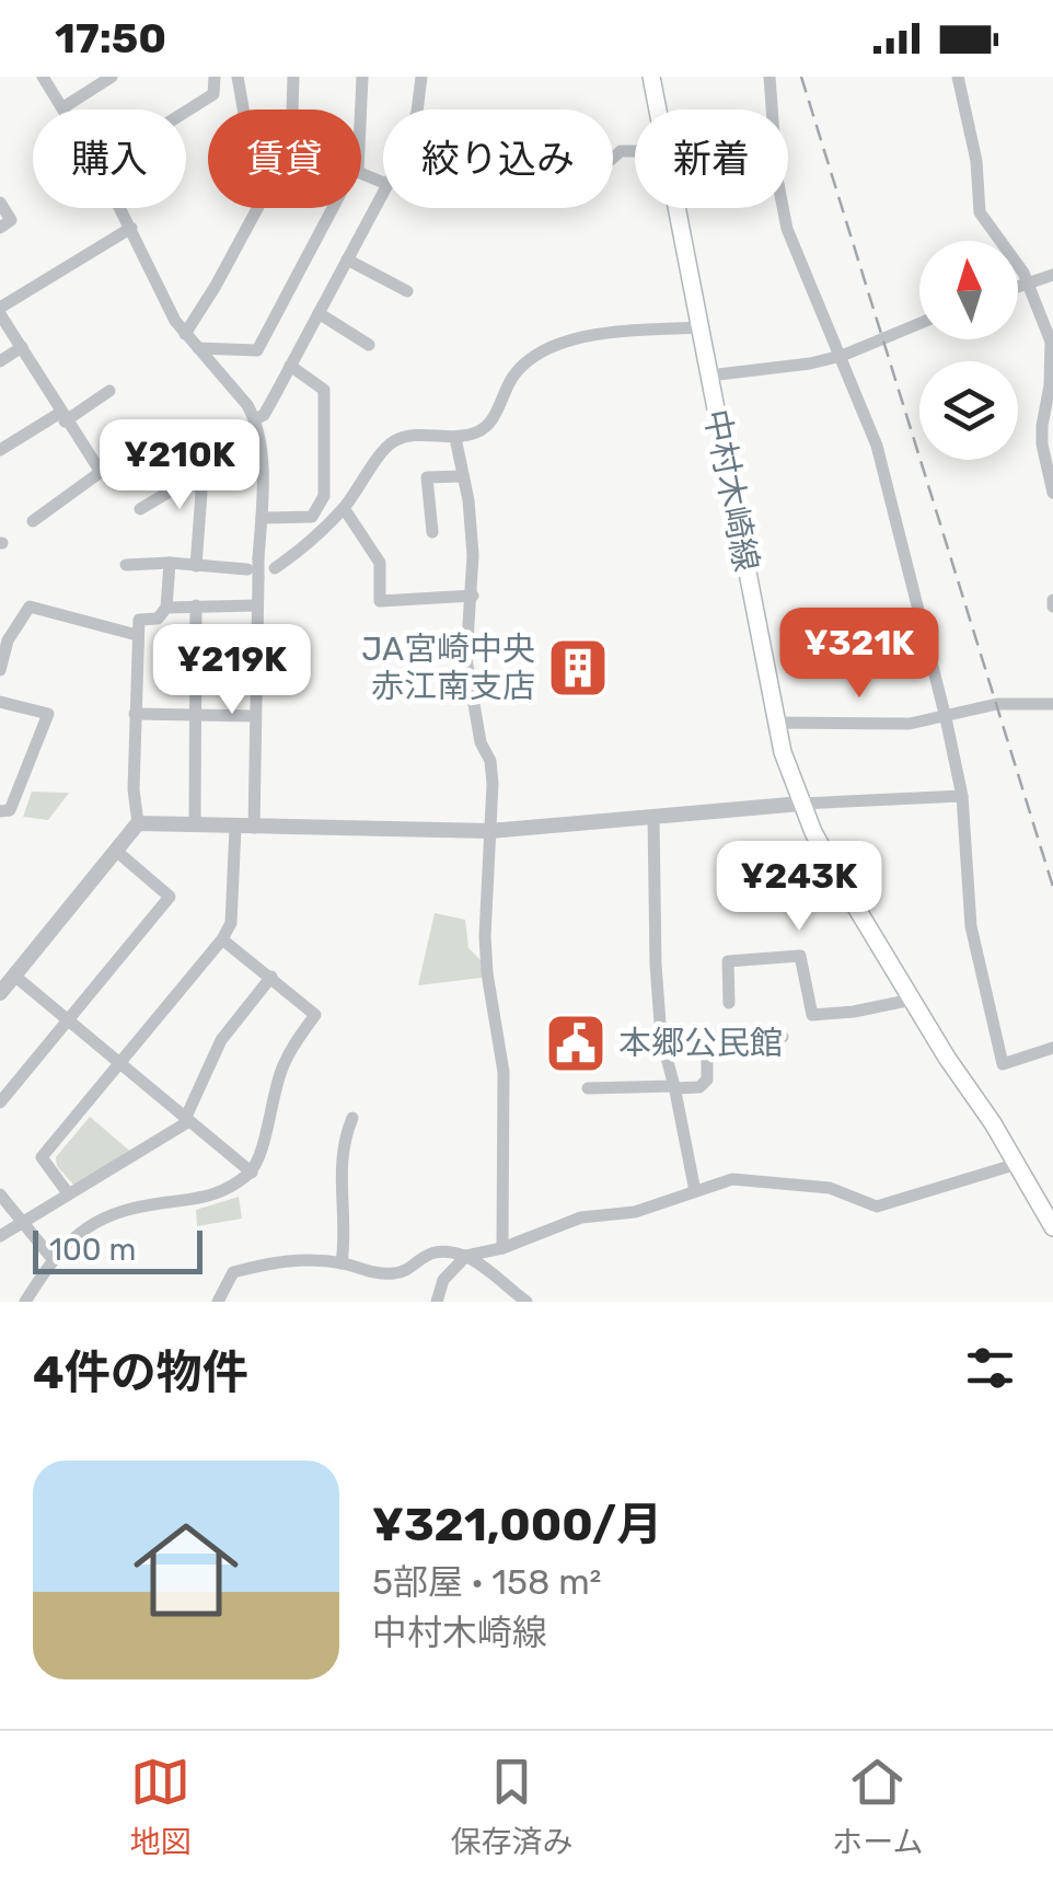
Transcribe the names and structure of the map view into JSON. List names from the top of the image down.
{
  "streets": {
    "main road": ["中村木崎線"]
  },
  "places": {
    "building": ["JA宮崎中央 赤江南支店"],
    "public building": ["本郷公民館"]
  },
  "scale_bar": "100 m",
  "north": "top",
  "page": {
    "status": "17:50",
    "chip": [
      "購入",
      "賃貸",
      "絞り込み",
      "新着"
    ],
    "price": [
      "¥210K",
      "¥321K",
      "¥219K",
      "¥243K"
    ],
    "scale": "100 m",
    "heading": "4件の物件",
    "list": [
      {
        "name": "¥321,000/月",
        "note": "5部屋 · 158 m² · 中村木崎線"
      }
    ],
    "tabs": ["地図", "保存済み", "ホーム"]
  }
}
